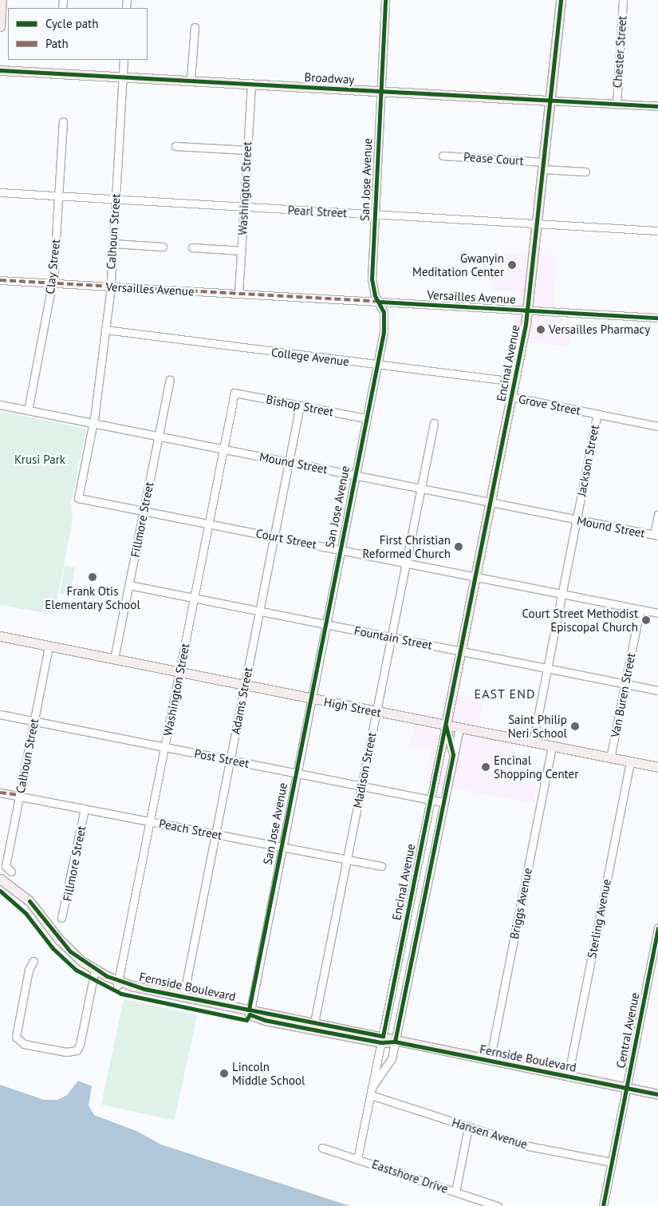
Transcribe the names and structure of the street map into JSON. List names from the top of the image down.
{
  "streets": {
    "main road": [
      "Broadway",
      "Encinal Avenue",
      "High Street",
      "Fernside Boulevard"
    ],
    "street": [
      "Chester Street",
      "Pease Court",
      "San Jose Avenue",
      "Washington Street",
      "Pearl Street",
      "Calhoun Street",
      "Clay Street",
      "Versailles Avenue",
      "College Avenue",
      "Grove Street",
      "Bishop Street",
      "Jackson Street",
      "Mound Street",
      "Fillmore Street",
      "Court Street",
      "Fountain Street",
      "Van Buren Street",
      "Adams Street",
      "Post Street",
      "Madison Street",
      "Peach Street",
      "Briggs Avenue",
      "Sterling Avenue",
      "Central Avenue",
      "Hansen Avenue",
      "Eastshore Drive"
    ]
  },
  "crossings": [
    ["Chester Street", "Broadway"],
    ["Broadway", "San Jose Avenue"],
    ["Broadway", "Washington Street"],
    ["Broadway", "Calhoun Street"],
    ["Broadway", "Encinal Avenue"],
    ["Pease Court", "Encinal Avenue"],
    ["San Jose Avenue", "Pearl Street"],
    ["San Jose Avenue", "Versailles Avenue"],
    ["San Jose Avenue", "College Avenue"],
    ["San Jose Avenue", "Bishop Street"],
    ["San Jose Avenue", "Mound Street"],
    ["San Jose Avenue", "Court Street"],
    ["San Jose Avenue", "Fountain Street"],
    ["San Jose Avenue", "High Street"],
    ["San Jose Avenue", "Post Street"],
    ["San Jose Avenue", "Peach Street"],
    ["San Jose Avenue", "Fernside Boulevard"],
    ["Washington Street", "Pearl Street"],
    ["Washington Street", "Versailles Avenue"],
    ["Washington Street", "Bishop Street"],
    ["Washington Street", "Mound Street"],
    ["Washington Street", "Court Street"],
    ["Washington Street", "Fountain Street"],
    ["Washington Street", "High Street"],
    ["Washington Street", "Post Street"],
    ["Washington Street", "Peach Street"],
    ["Washington Street", "Fernside Boulevard"],
    ["Pearl Street", "Calhoun Street"],
    ["Pearl Street", "Clay Street"],
    ["Pearl Street", "Encinal Avenue"],
    ["Calhoun Street", "Versailles Avenue"],
    ["Calhoun Street", "College Avenue"],
    ["Calhoun Street", "Mound Street"],
    ["Calhoun Street", "Court Street"],
    ["Calhoun Street", "High Street"],
    ["Calhoun Street", "Post Street"],
    ["Calhoun Street", "Peach Street"],
    ["Clay Street", "Versailles Avenue"],
    ["Clay Street", "Mound Street"],
    ["Versailles Avenue", "Encinal Avenue"],
    ["College Avenue", "Encinal Avenue"],
    ["Encinal Avenue", "Grove Street"],
    ["Encinal Avenue", "Mound Street"],
    ["Encinal Avenue", "Court Street"],
    ["Encinal Avenue", "Fountain Street"],
    ["Encinal Avenue", "High Street"],
    ["Encinal Avenue", "Post Street"],
    ["Encinal Avenue", "Fernside Boulevard"],
    ["Encinal Avenue", "Hansen Avenue"],
    ["Encinal Avenue", "Eastshore Drive"],
    ["Grove Street", "Jackson Street"],
    ["Bishop Street", "Adams Street"],
    ["Jackson Street", "Mound Street"],
    ["Jackson Street", "Court Street"],
    ["Jackson Street", "Fountain Street"],
    ["Jackson Street", "High Street"],
    ["Mound Street", "Fillmore Street"],
    ["Mound Street", "Adams Street"],
    ["Mound Street", "Madison Street"],
    ["Fillmore Street", "Court Street"],
    ["Fillmore Street", "Fountain Street"],
    ["Fillmore Street", "High Street"],
    ["Fillmore Street", "Peach Street"],
    ["Court Street", "Van Buren Street"],
    ["Court Street", "Adams Street"],
    ["Court Street", "Madison Street"],
    ["Fountain Street", "Van Buren Street"],
    ["Fountain Street", "Adams Street"],
    ["Fountain Street", "Madison Street"],
    ["Van Buren Street", "High Street"],
    ["Adams Street", "High Street"],
    ["Adams Street", "Post Street"],
    ["Adams Street", "Peach Street"],
    ["Adams Street", "Fernside Boulevard"],
    ["High Street", "Madison Street"],
    ["High Street", "Briggs Avenue"],
    ["High Street", "Sterling Avenue"],
    ["Post Street", "Madison Street"],
    ["Madison Street", "Peach Street"],
    ["Madison Street", "Fernside Boulevard"],
    ["Briggs Avenue", "Fernside Boulevard"],
    ["Sterling Avenue", "Fernside Boulevard"],
    ["Fernside Boulevard", "Central Avenue"],
    ["Central Avenue", "Hansen Avenue"]
  ],
  "districts": ["EAST END"],
  "parks": ["Krusi Park"],
  "places": [
    "Gwanyin Meditation Center",
    "Versailles Pharmacy",
    "First Christian Reformed Church",
    "Frank Otis Elementary School",
    "Court Street Methodist Episcopal Church",
    "Saint Philip Neri School",
    "Encinal Shopping Center",
    "Lincoln Middle School"
  ],
  "legend": ["Cycle path", "Path"]
}
